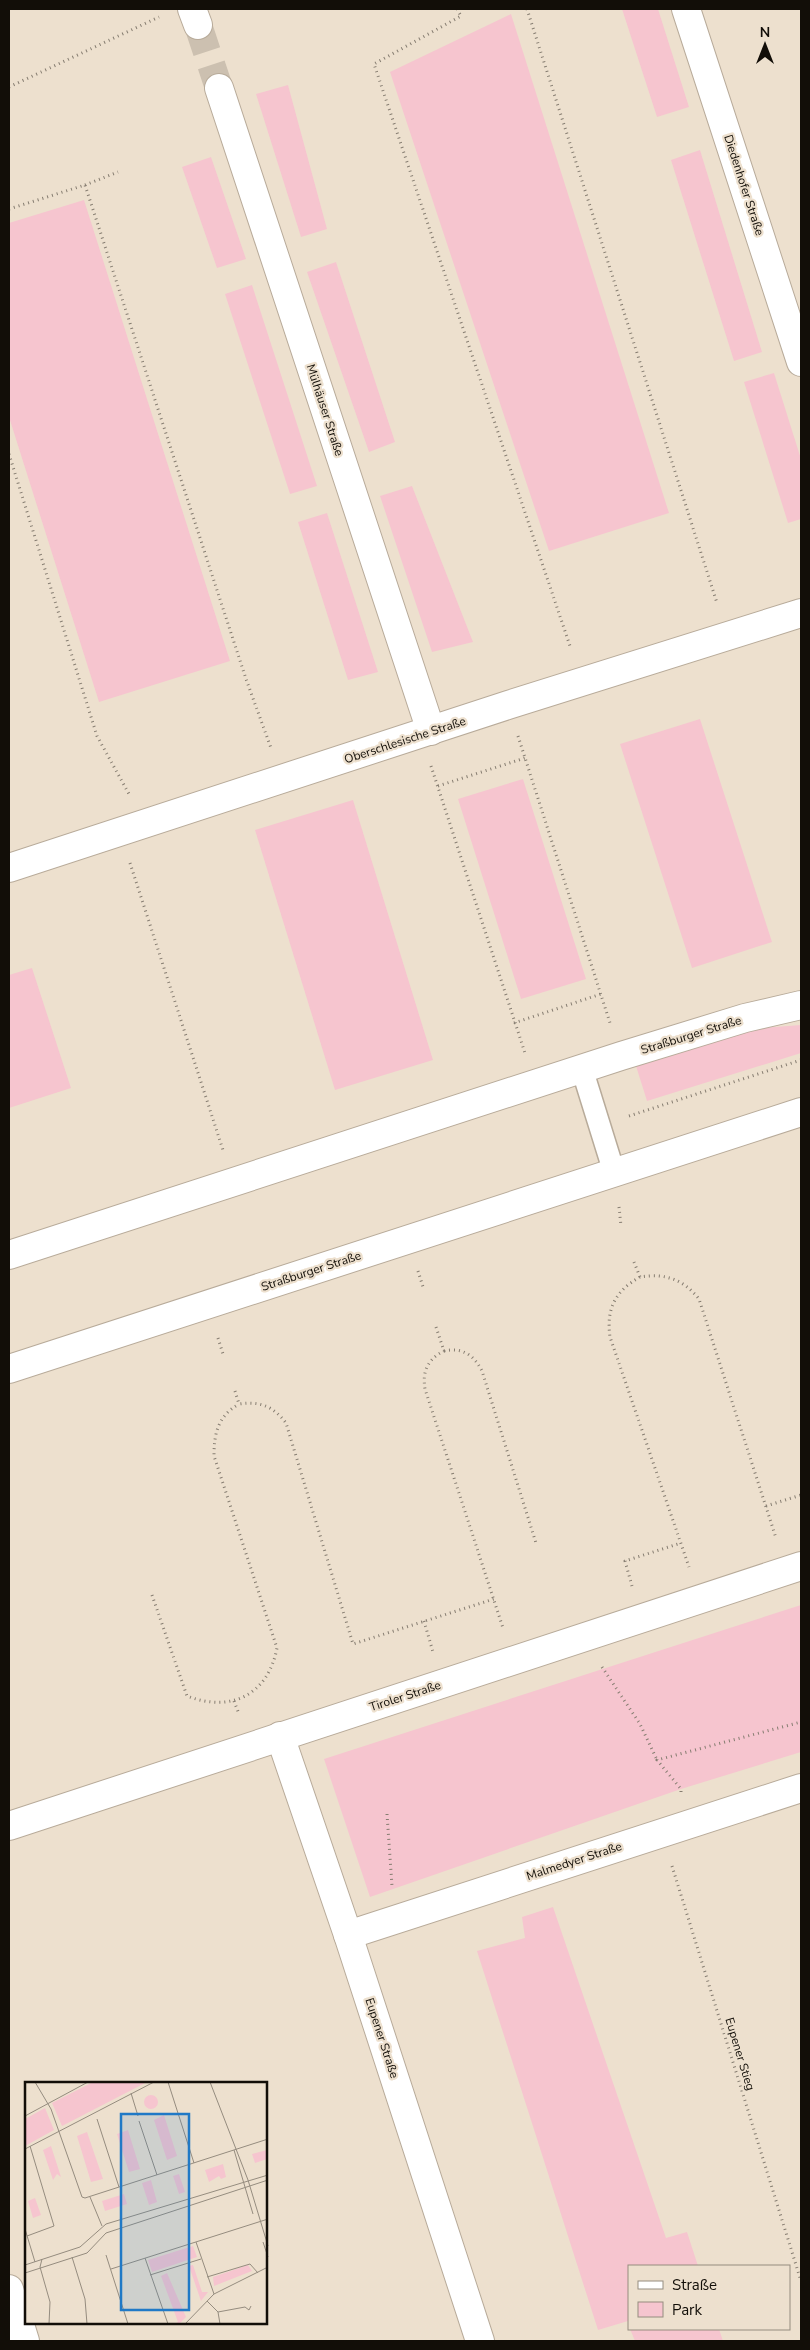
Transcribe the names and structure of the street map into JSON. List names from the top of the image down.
{
  "streets": {
    "street": [
      "Diedenhofer Straße",
      "Mülhäuser Straße",
      "Oberschlesische Straße",
      "Straßburger Straße",
      "Tiroler Straße",
      "Malmedyer Straße",
      "Eupener Straße"
    ],
    "path": ["Eupener Stieg"]
  },
  "crossings": [
    ["Mülhäuser Straße", "Oberschlesische Straße"],
    ["Tiroler Straße", "Eupener Straße"],
    ["Malmedyer Straße", "Eupener Straße"],
    ["Malmedyer Straße", "Eupener Stieg"]
  ],
  "legend": ["Straße", "Park"],
  "north": "top"
}
